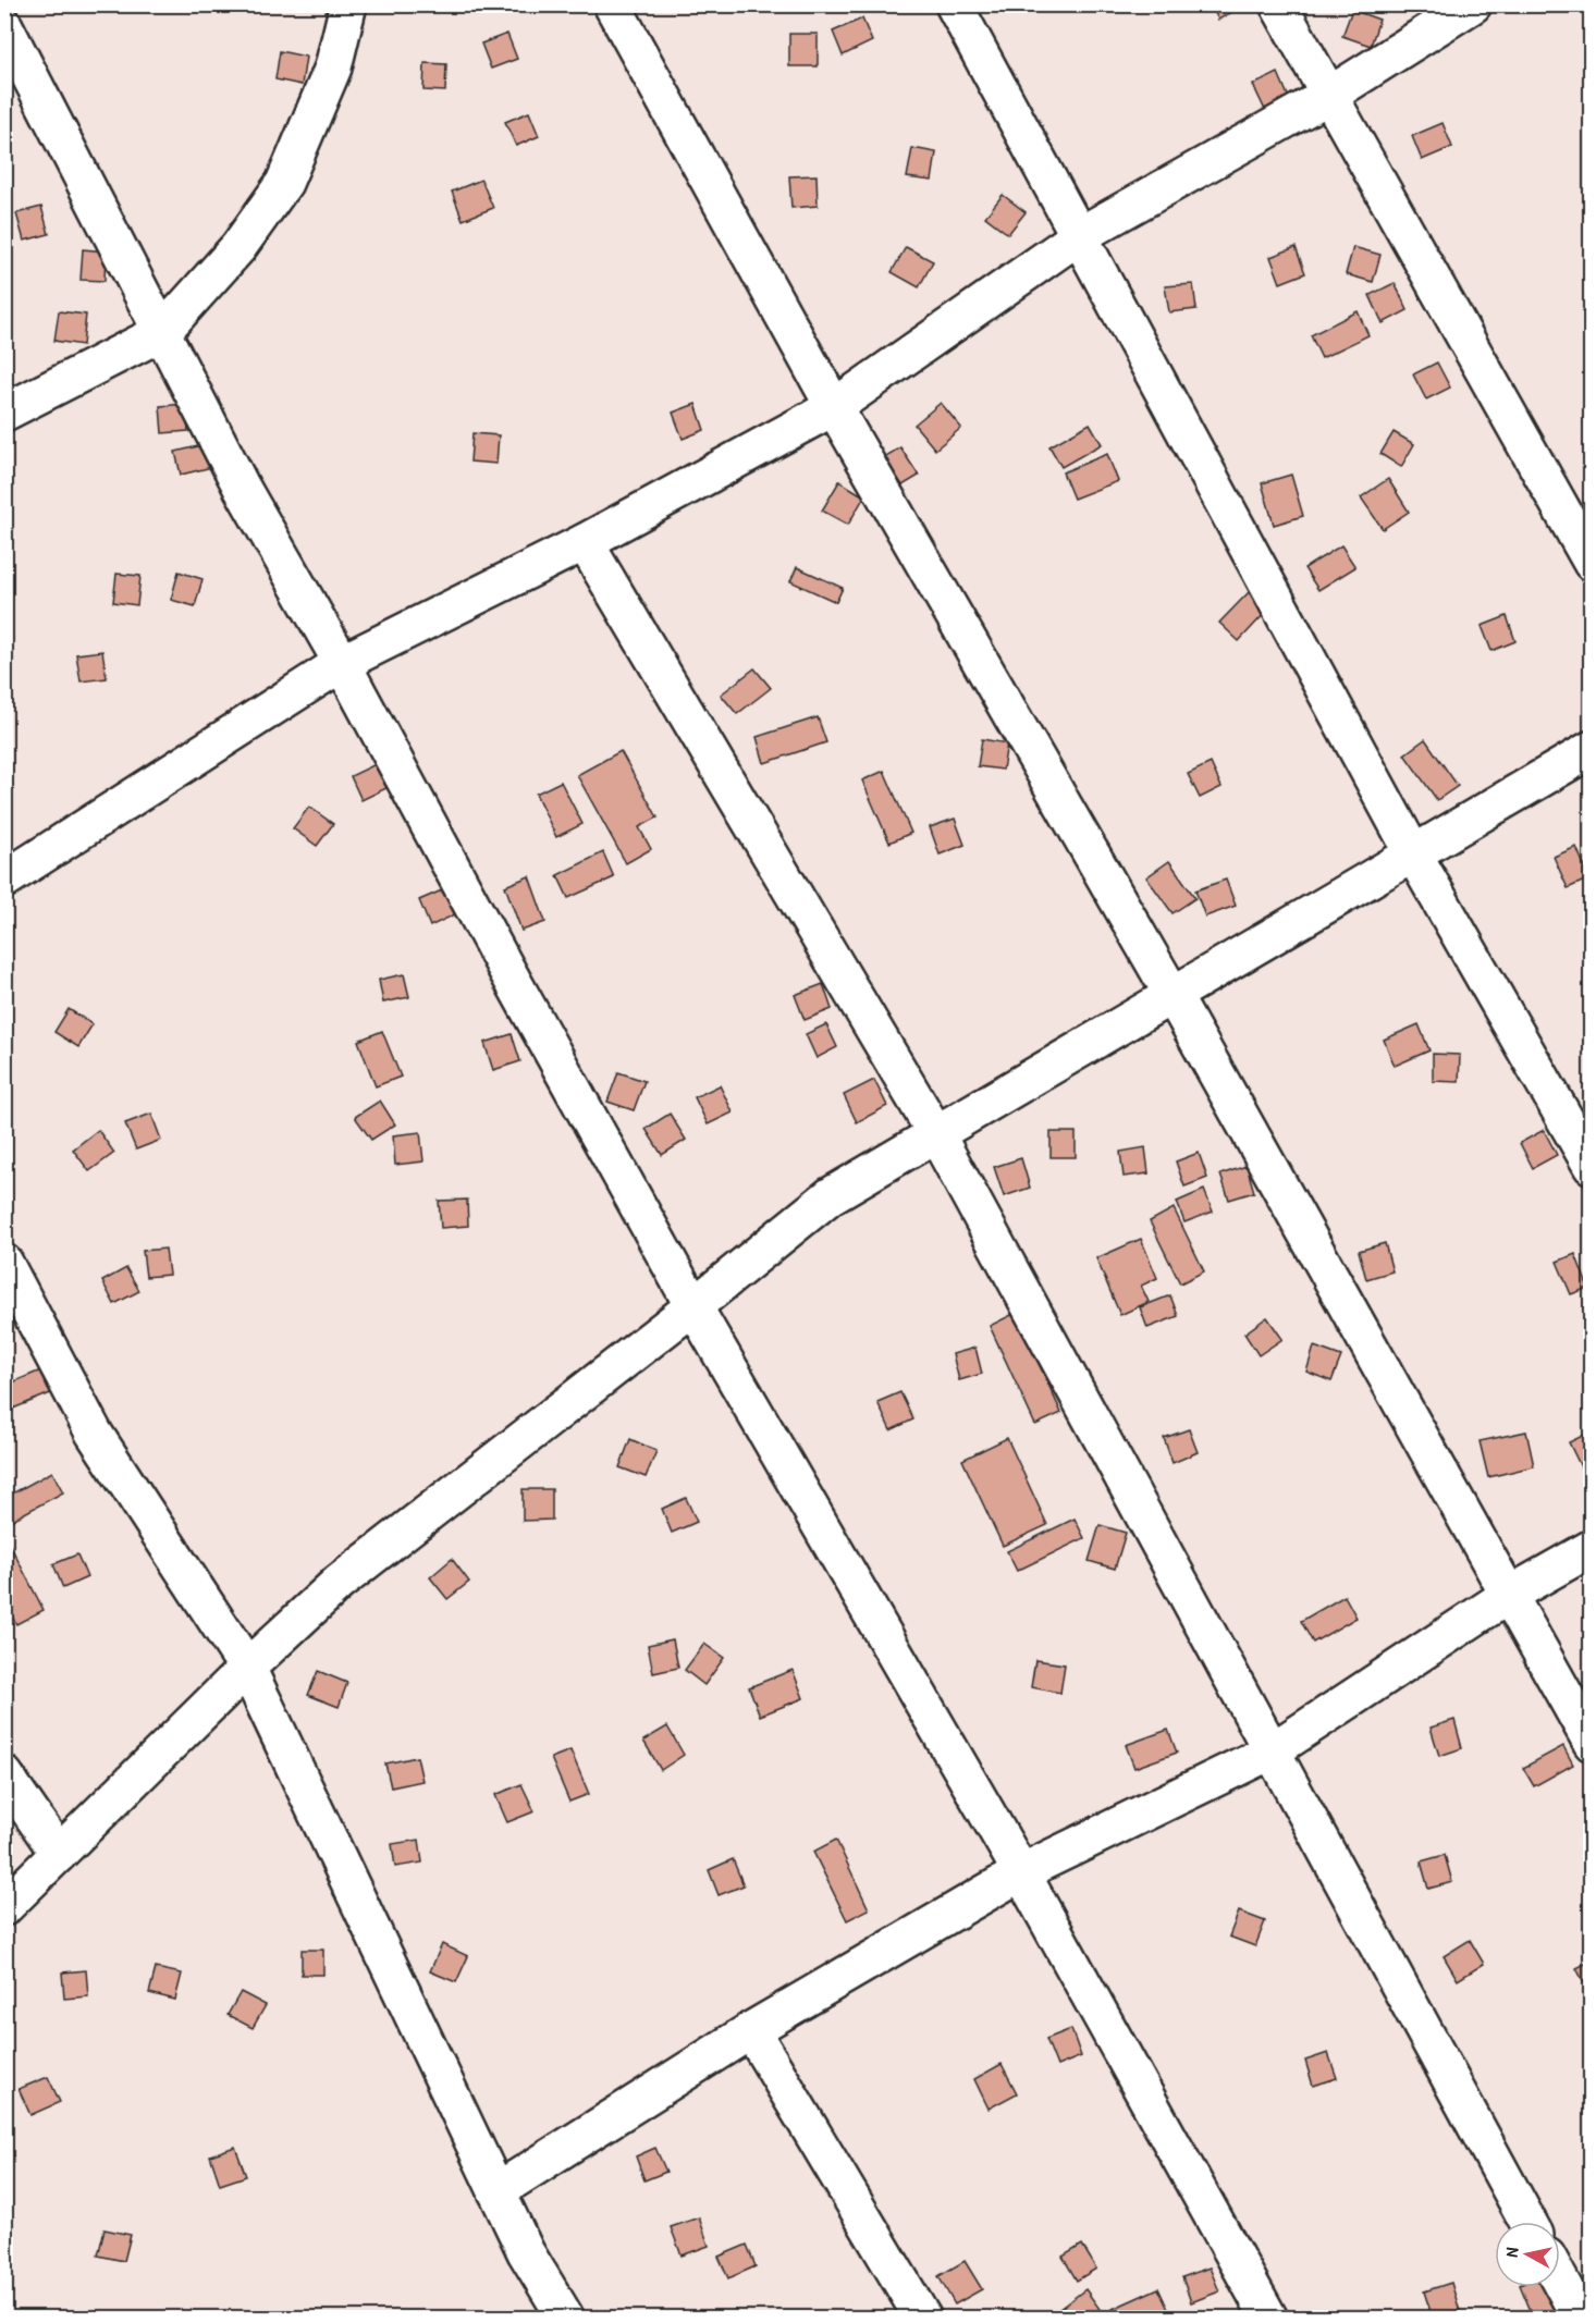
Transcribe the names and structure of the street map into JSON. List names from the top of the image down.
{
  "north": "left"
}
